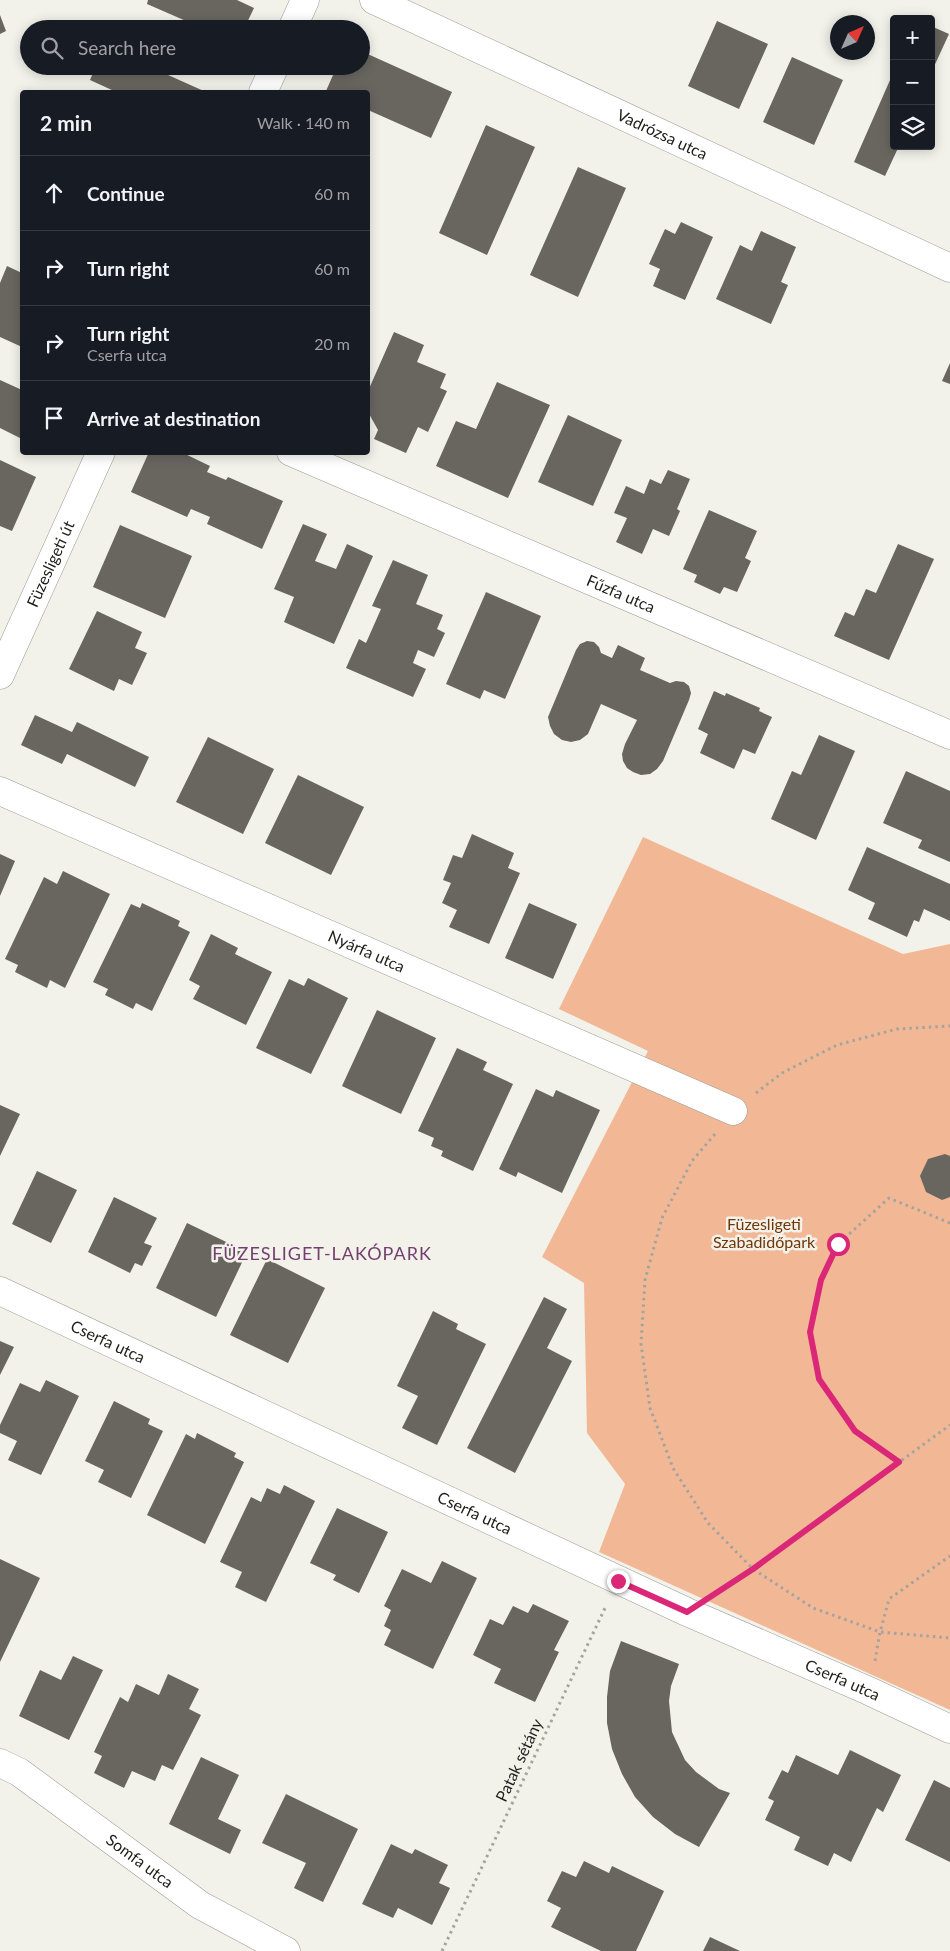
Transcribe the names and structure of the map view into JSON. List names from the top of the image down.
{
  "streets": {
    "street": [
      "Vadrózsa utca",
      "Füzesligeti út",
      "Fűzfa utca",
      "Nyárfa utca",
      "Cserfa utca",
      "Somfa utca"
    ],
    "path": ["Patak sétány"]
  },
  "crossings": [
    ["Cserfa utca", "Patak sétány"]
  ],
  "districts": ["FÜZESLIGET-LAKÓPARK"],
  "parks": ["Füzesligeti Szabadidőpark"],
  "north": "top right",
  "page": {
    "map_buttons": ["+", "−"],
    "search": "Search here",
    "heading": ["2 min", "Walk · 140 m"],
    "list": [
      ["Continue", "60 m"],
      ["Turn right", "60 m"],
      ["Turn right", "Cserfa utca", "20 m"],
      "Arrive at destination"
    ]
  }
}
